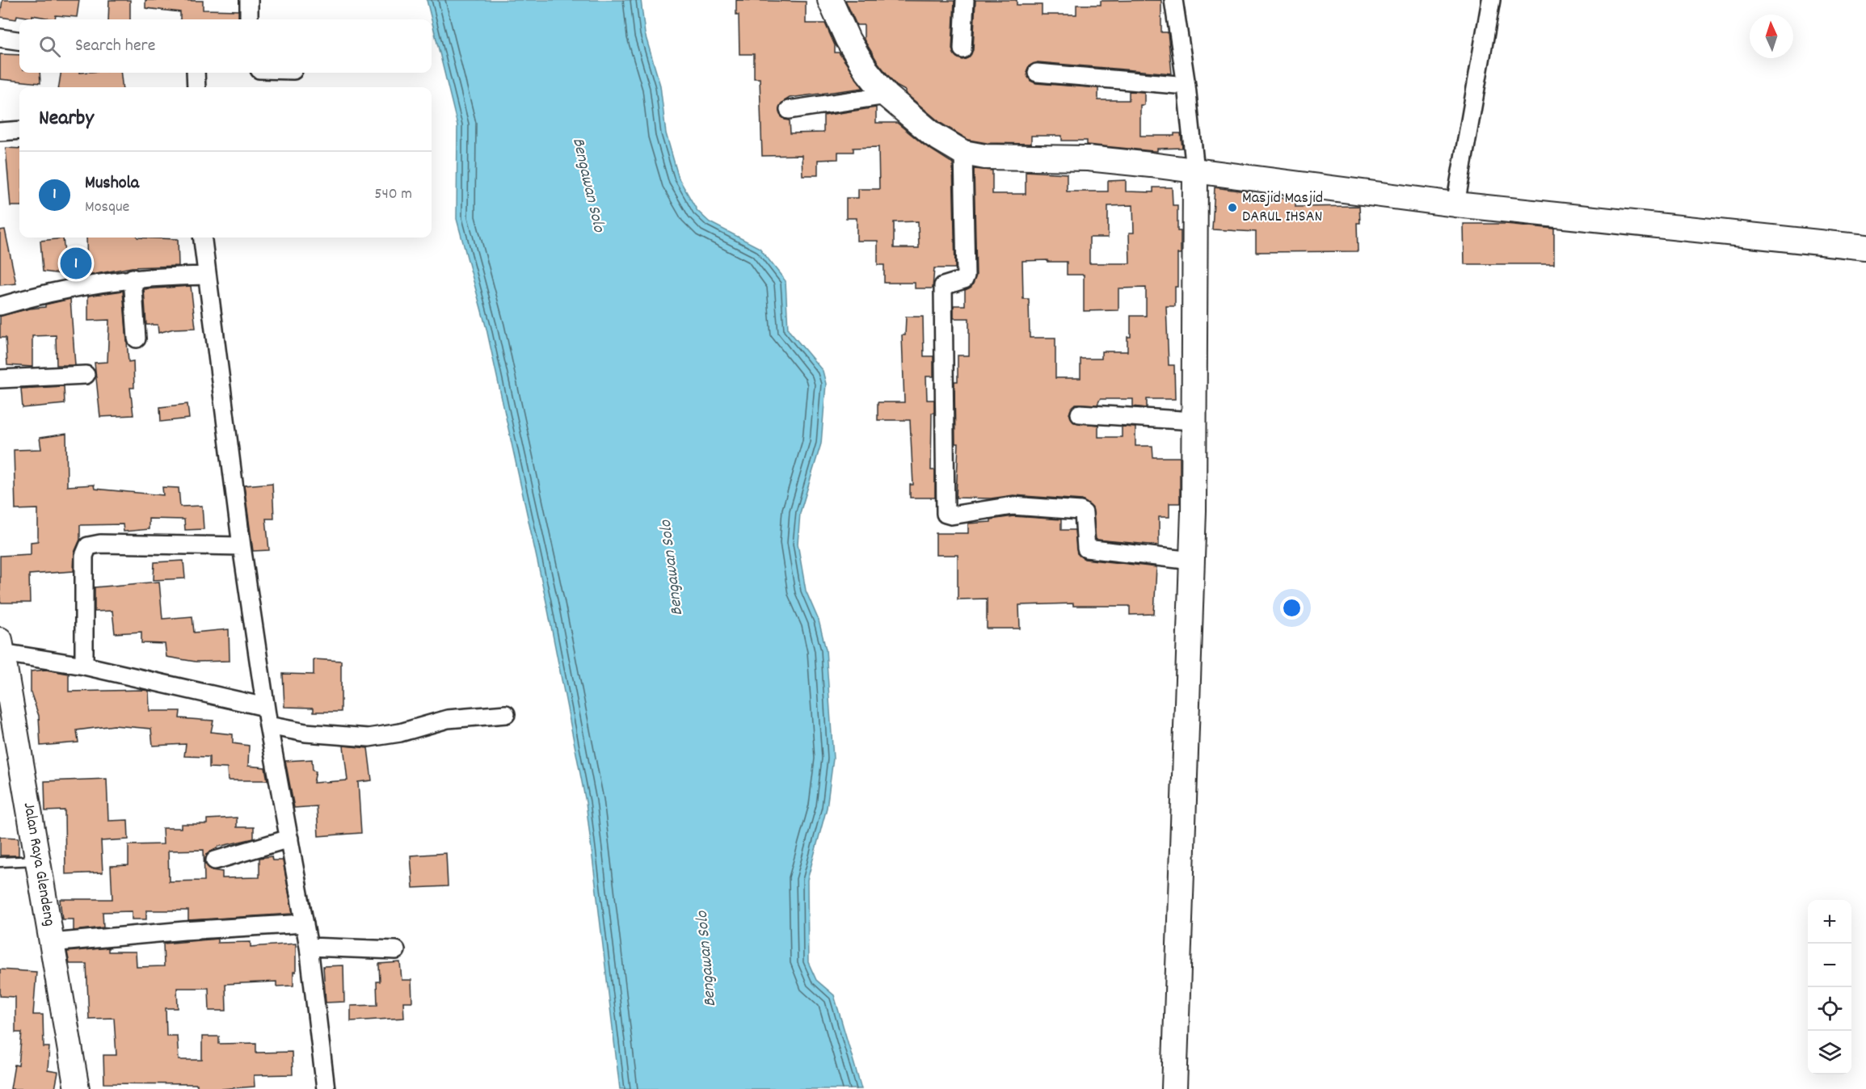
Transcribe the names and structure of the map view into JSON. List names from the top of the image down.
{
  "streets": {
    "street": ["Jalan Raya Glendeng"]
  },
  "water": ["Bengawan Solo"],
  "places": ["Masjid Masjid DARUL IHSAN"],
  "north": "top",
  "page": {
    "search": "Search here",
    "heading": "Nearby",
    "list": [
      {
        "mark": "1",
        "name": "Mushola",
        "note": "Mosque",
        "value": "540 m"
      }
    ],
    "pins": "1",
    "map_buttons": ["+", "−"]
  }
}
